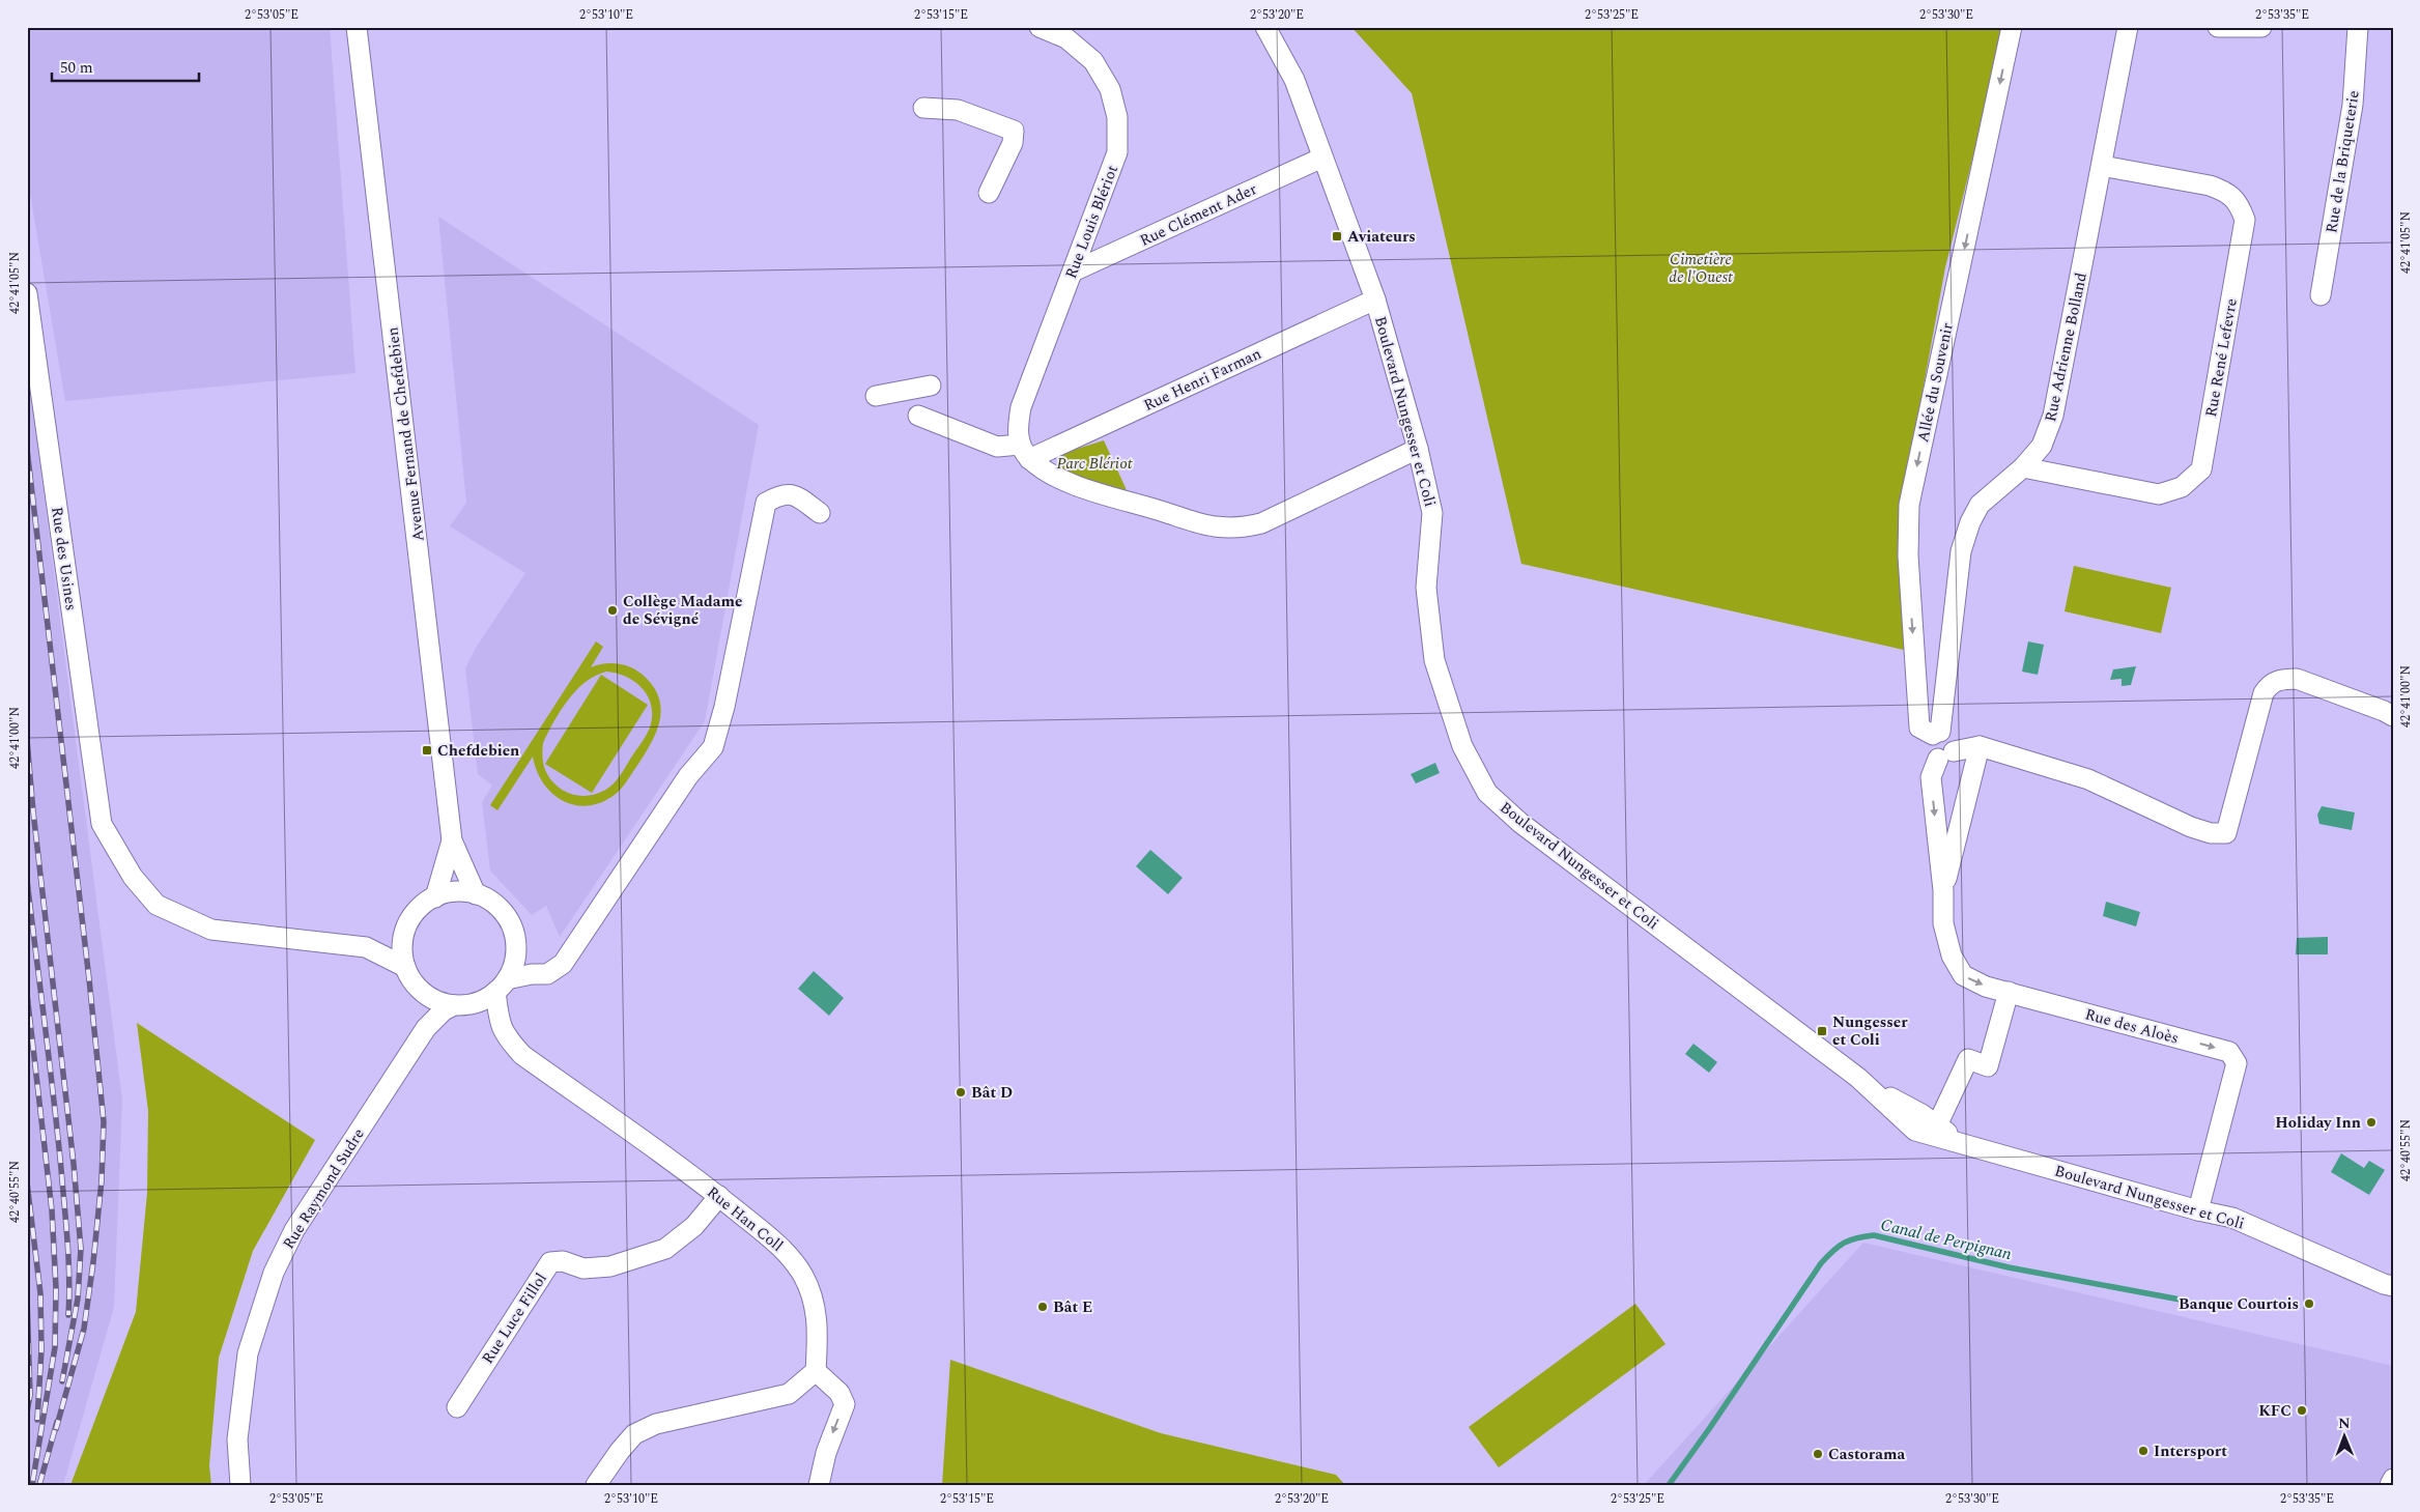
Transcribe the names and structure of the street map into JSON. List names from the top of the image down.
{
  "streets": {
    "street": [
      "Rue de la Briqueterie",
      "Rue Clément Ader",
      "Rue Louis Blériot",
      "Rue Adrienne Bolland",
      "Rue René Lefevre",
      "Rue Henri Farman",
      "Allée du Souvenir",
      "Boulevard Nungesser et Coli",
      "Avenue Fernand de Chefdebien",
      "Rue des Usines",
      "Rue des Aloès",
      "Rue Raymond Sudre",
      "Rue Han Coll",
      "Rue Luce Fillol"
    ]
  },
  "crossings": [
    ["Rue Clément Ader", "Rue Louis Blériot"],
    ["Rue Clément Ader", "Boulevard Nungesser et Coli"],
    ["Rue Louis Blériot", "Rue Henri Farman"],
    ["Rue Adrienne Bolland", "Rue René Lefevre"],
    ["Rue Adrienne Bolland", "Allée du Souvenir"],
    ["Rue Adrienne Bolland", "Rue des Aloès"],
    ["Rue Henri Farman", "Boulevard Nungesser et Coli"],
    ["Boulevard Nungesser et Coli", "Rue des Aloès"],
    ["Avenue Fernand de Chefdebien", "Rue Raymond Sudre"],
    ["Avenue Fernand de Chefdebien", "Rue Han Coll"],
    ["Rue Raymond Sudre", "Rue Han Coll"],
    ["Rue Han Coll", "Rue Luce Fillol"]
  ],
  "one_way": ["Allée du Souvenir"],
  "water": ["Canal de Perpignan"],
  "parks": ["Cimetière de l'Ouest", "Parc Blériot"],
  "places": {
    "transit": ["Aviateurs", "Chefdebien", "Nungesser et Coli"],
    "other": [
      "Collège Madame de Sévigné",
      "Bât D",
      "Holiday Inn",
      "Banque Courtois",
      "Bât E",
      "KFC",
      "Intersport",
      "Castorama"
    ]
  },
  "scale_bar": "50 m",
  "north": "top",
  "coordinates": [
    "2°53'05\"E",
    "2°53'10\"E",
    "2°53'15\"E",
    "2°53'20\"E",
    "2°53'25\"E",
    "2°53'30\"E",
    "2°53'35\"E",
    "42°41'05\"N",
    "42°41'00\"N",
    "42°40'55\"N"
  ]
}
